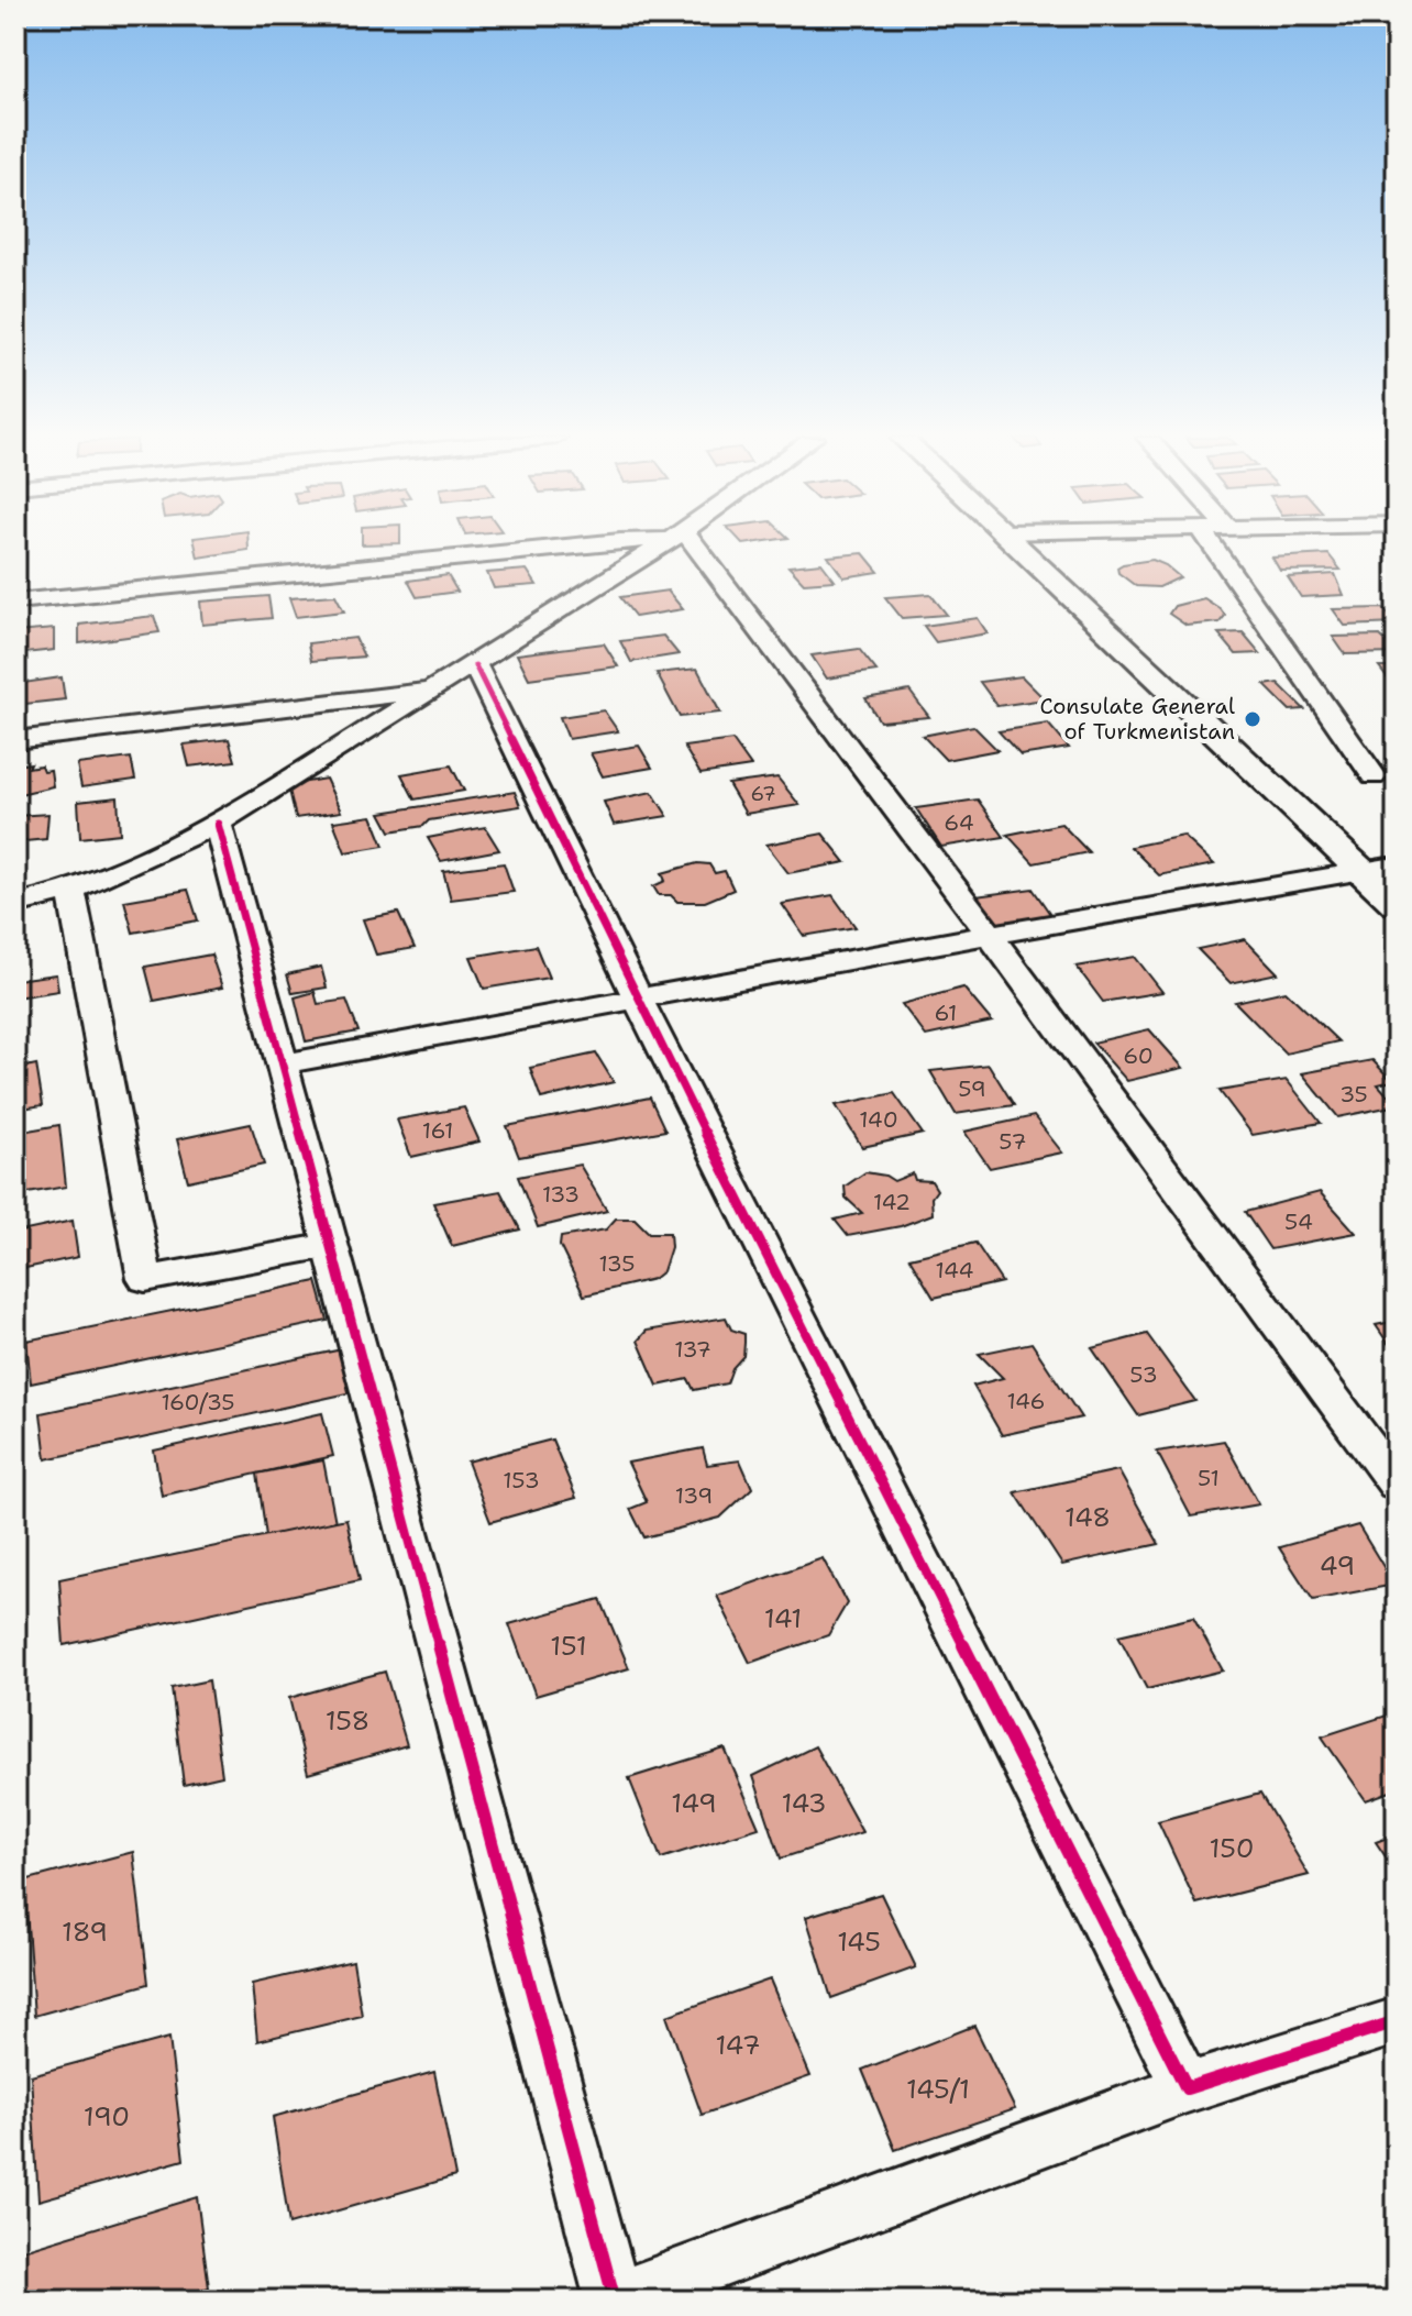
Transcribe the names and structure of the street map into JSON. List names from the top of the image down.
{
  "places": ["Consulate General of Turkmenistan"],
  "house_numbers": [
    "67",
    "64",
    "61",
    "60",
    "59",
    "35",
    "140",
    "161",
    "57",
    "133",
    "142",
    "54",
    "135",
    "144",
    "137",
    "53",
    "146",
    "160/35",
    "51",
    "153",
    "139",
    "148",
    "49",
    "141",
    "151",
    "158",
    "149",
    "143",
    "150",
    "189",
    "145",
    "147",
    "145/1",
    "190"
  ]
}
